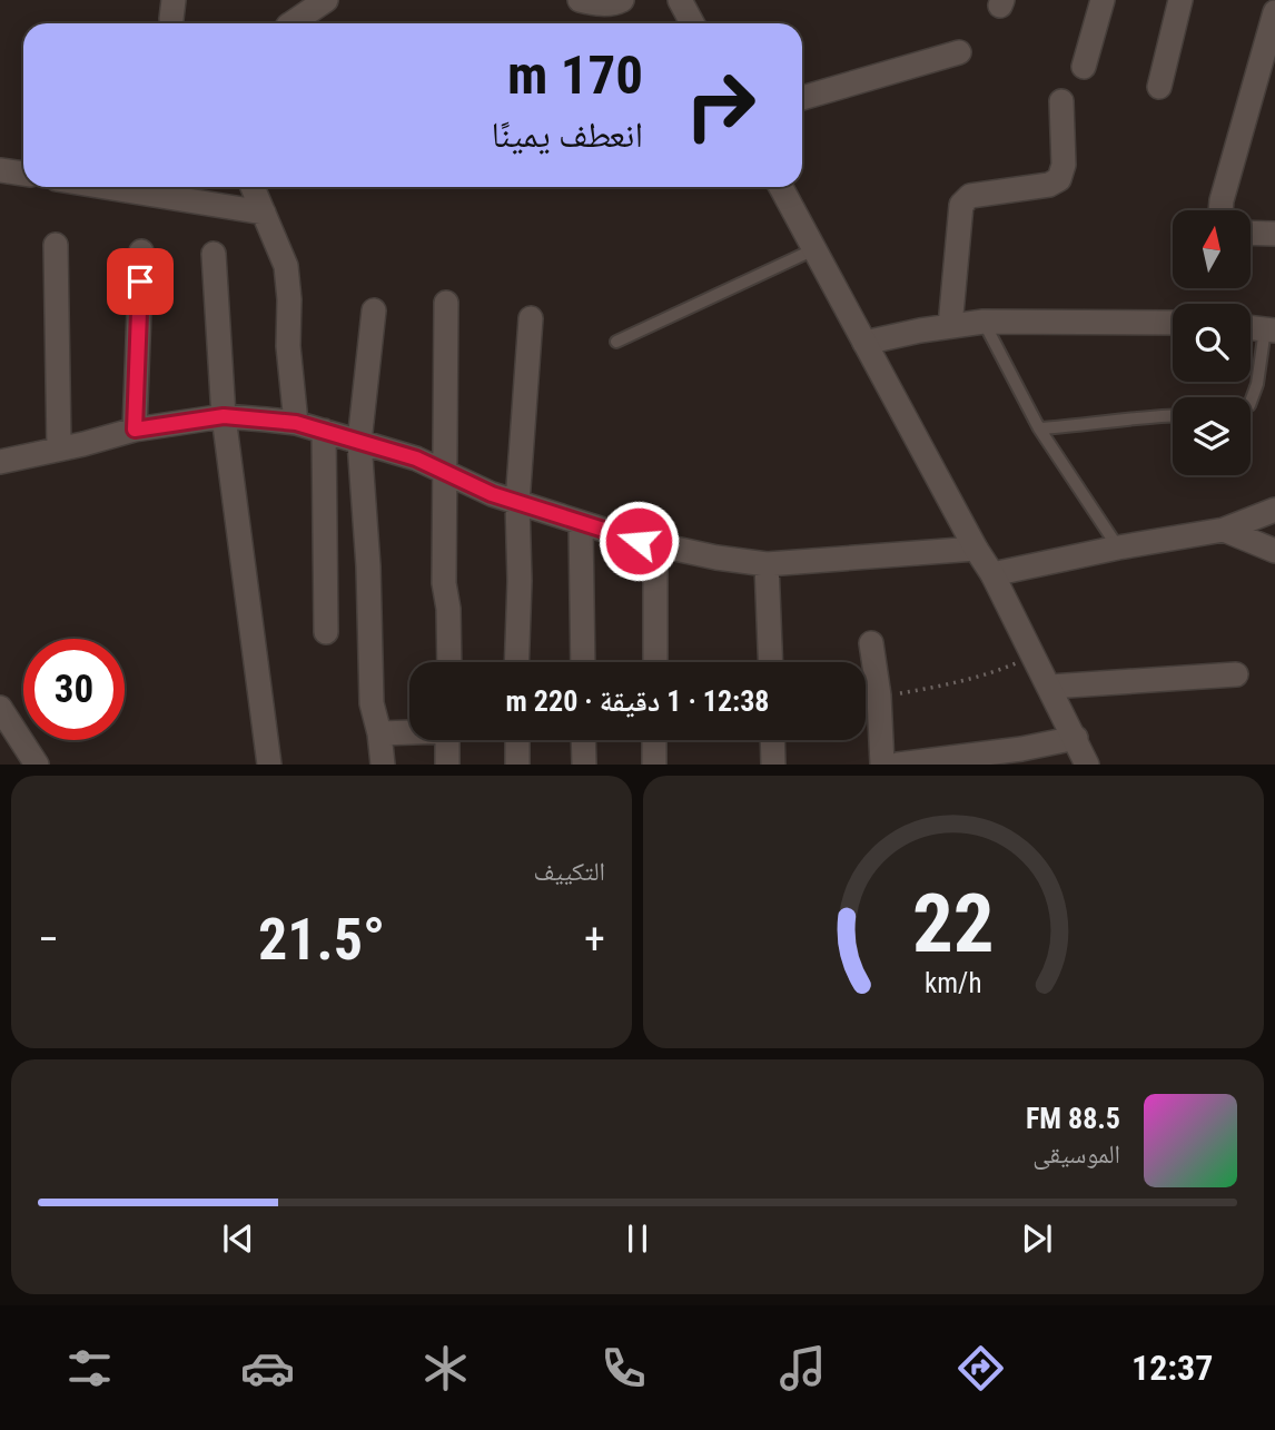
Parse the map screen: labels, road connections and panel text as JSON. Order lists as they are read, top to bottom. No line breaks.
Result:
{"north":"top","page":{"turn":["170 m","انعطف يمينًا"],"limit":"30","trip":"12:38 · 1 دقيقة · 220 m","tile":"التكييف","heat":["−","21.5°","+"],"song":["88.5 FM","الموسيقى"],"tabs":"12:37","gauge":["22","km/h"]}}
